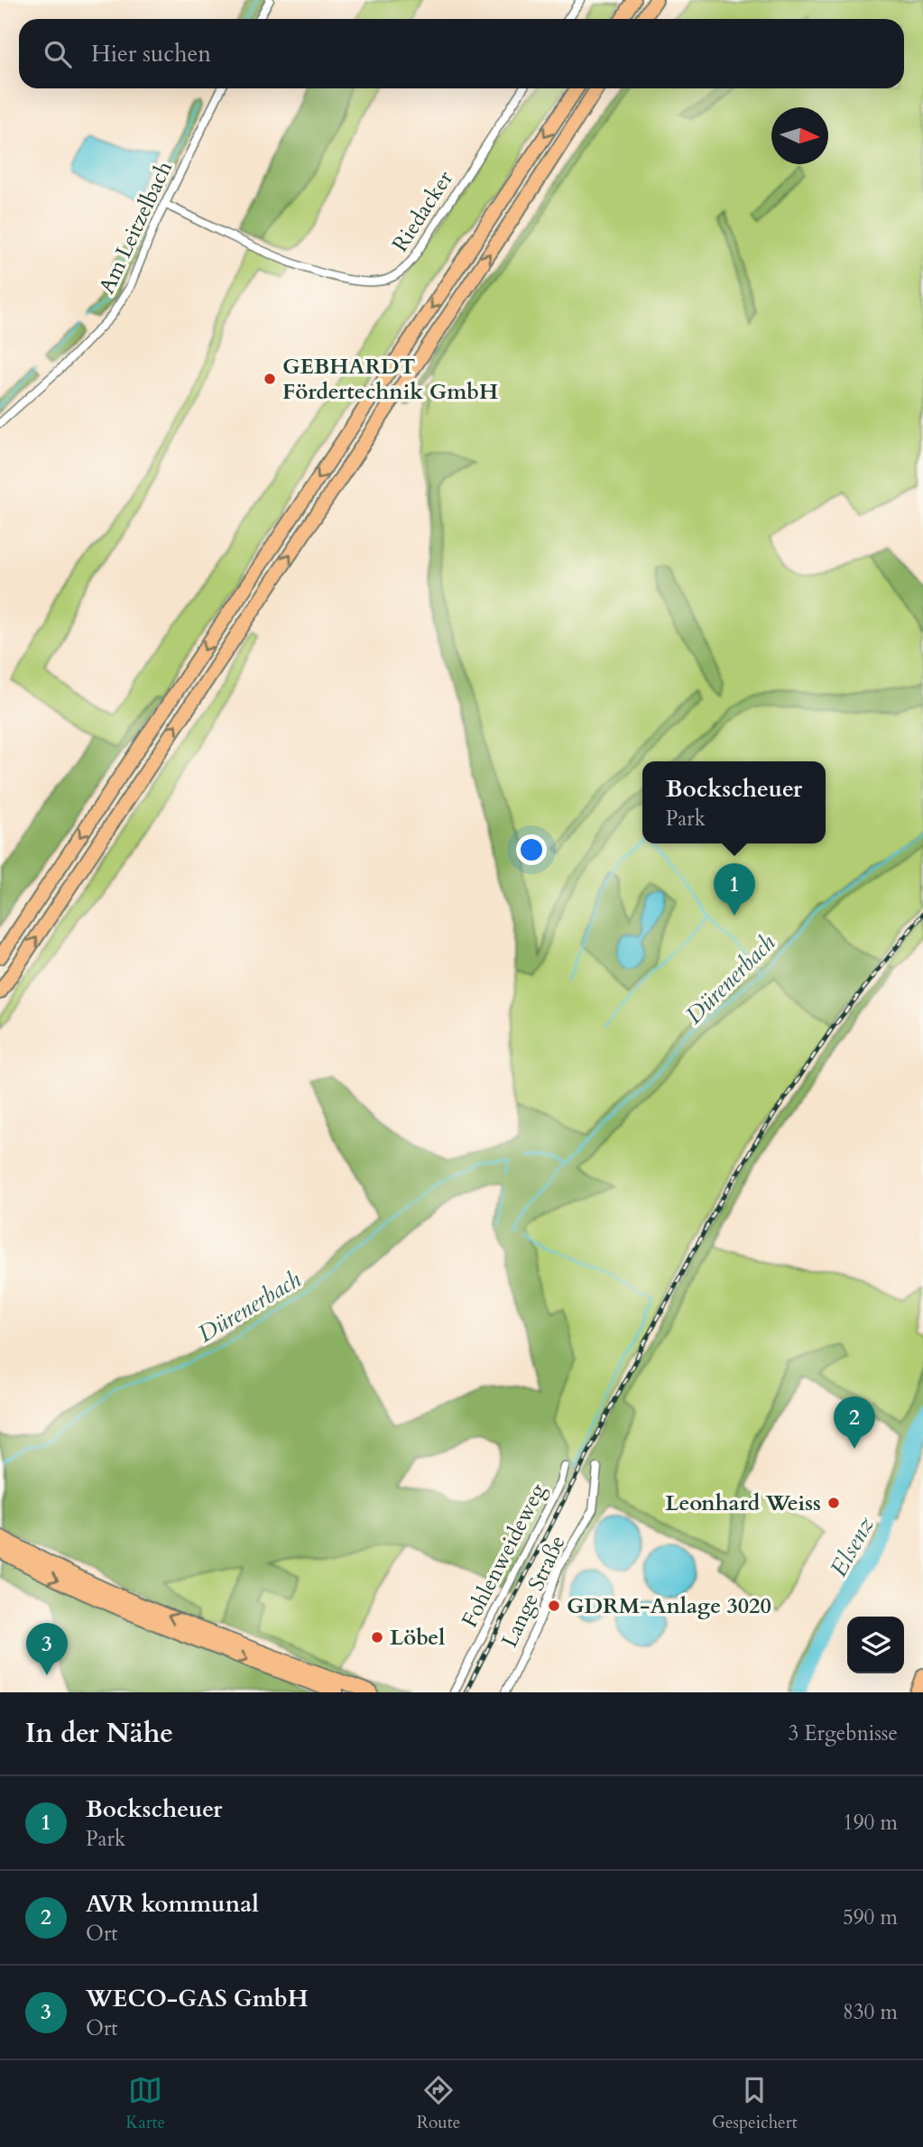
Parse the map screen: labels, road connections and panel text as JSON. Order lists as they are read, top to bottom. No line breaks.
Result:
{"streets":{"street":["Riedacker","Am Leitzelbach","Fohlenweideweg","Lange Straße"]},"crossings":[["Riedacker","Am Leitzelbach"]],"water":["Dürenerbach","Elsenz"],"places":["GEBHARDT Fördertechnik GmbH","Leonhard Weiss","GDRM-Anlage 3020","Löbel"],"north":"right","page":{"search":"Hier suchen","popup":["Bockscheuer","Park"],"pins":["1","2","3"],"heading":["In der Nähe","3 Ergebnisse"],"list":[{"mark":"1","name":"Bockscheuer","note":"Park","value":"190 m"},{"mark":"2","name":"AVR kommunal","note":"Ort","value":"590 m"},{"mark":"3","name":"WECO-GAS GmbH","note":"Ort","value":"830 m"}],"nav":["Karte","Route","Gespeichert"]}}
